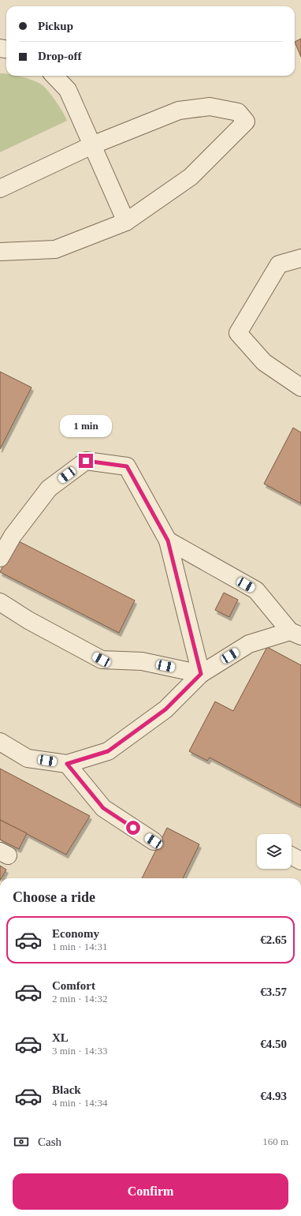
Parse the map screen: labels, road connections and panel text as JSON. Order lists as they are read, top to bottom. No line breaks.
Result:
{"page":{"banner":["Pickup","Drop-off"],"bubble":"1 min","heading":"Choose a ride","list":[{"name":"Economy","note":"1 min · 14:31","value":"€2.65"},{"name":"Comfort","note":"2 min · 14:32","value":"€3.57"},{"name":"XL","note":"3 min · 14:33","value":"€4.50"},{"name":"Black","note":"4 min · 14:34","value":"€4.93"}],"pay":["Cash","160 m"],"buttons":"Confirm"}}
